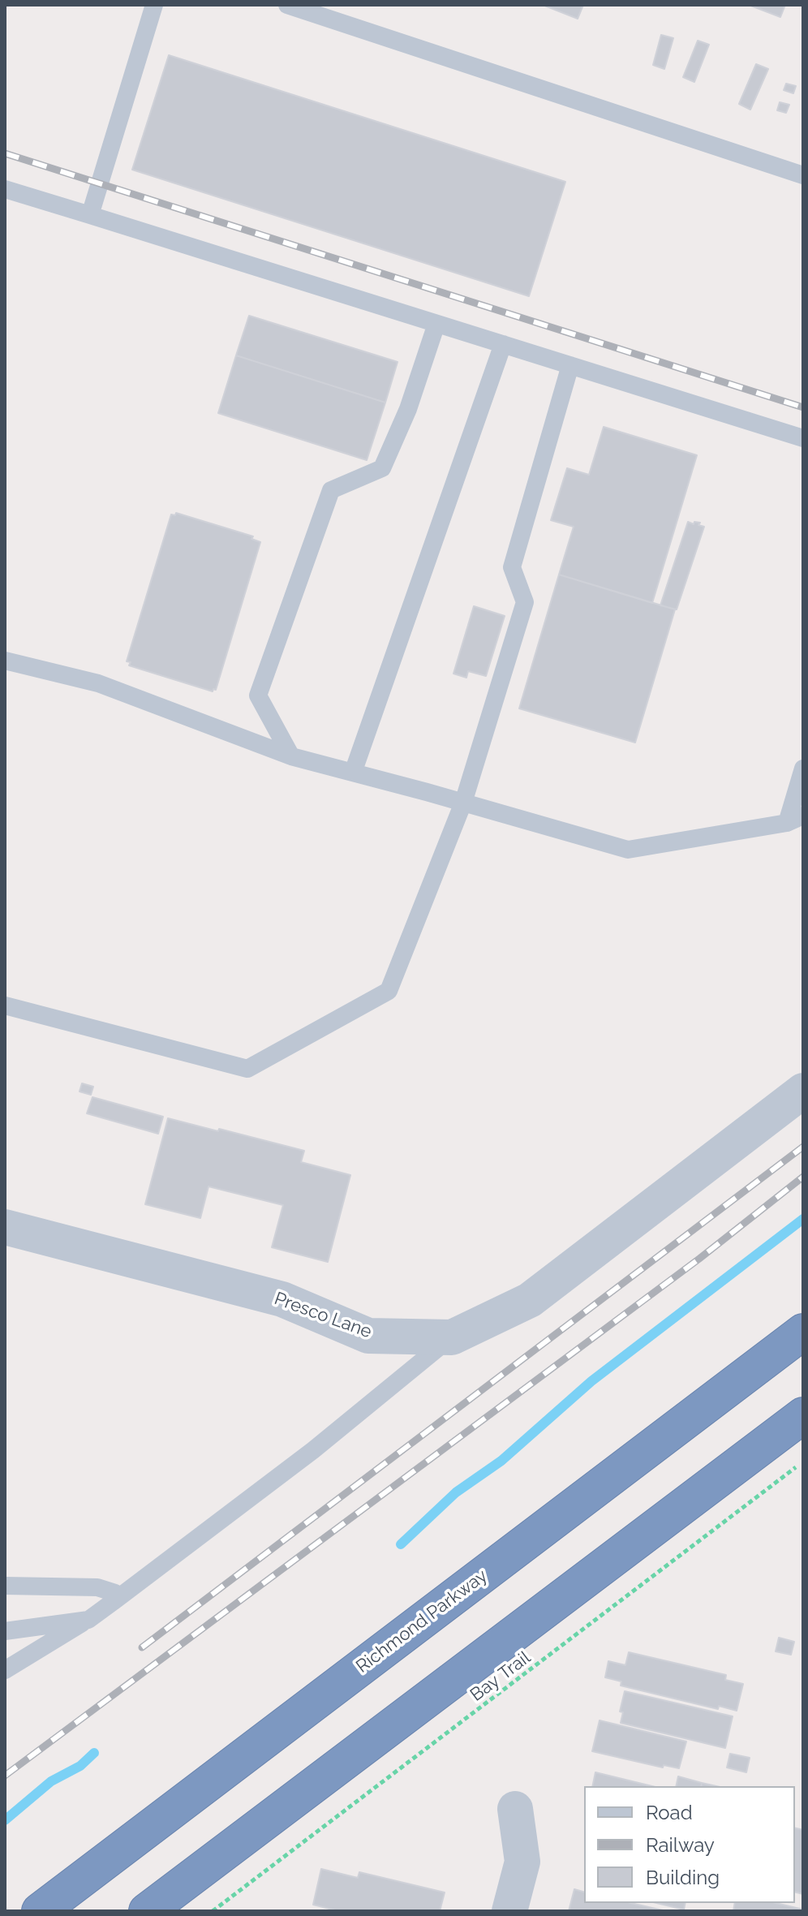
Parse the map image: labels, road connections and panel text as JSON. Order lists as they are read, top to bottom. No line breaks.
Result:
{"streets":{"highway":["Richmond Parkway"],"street":["Presco Lane"],"path":["Bay Trail"]},"legend":["Road","Railway","Building"]}
